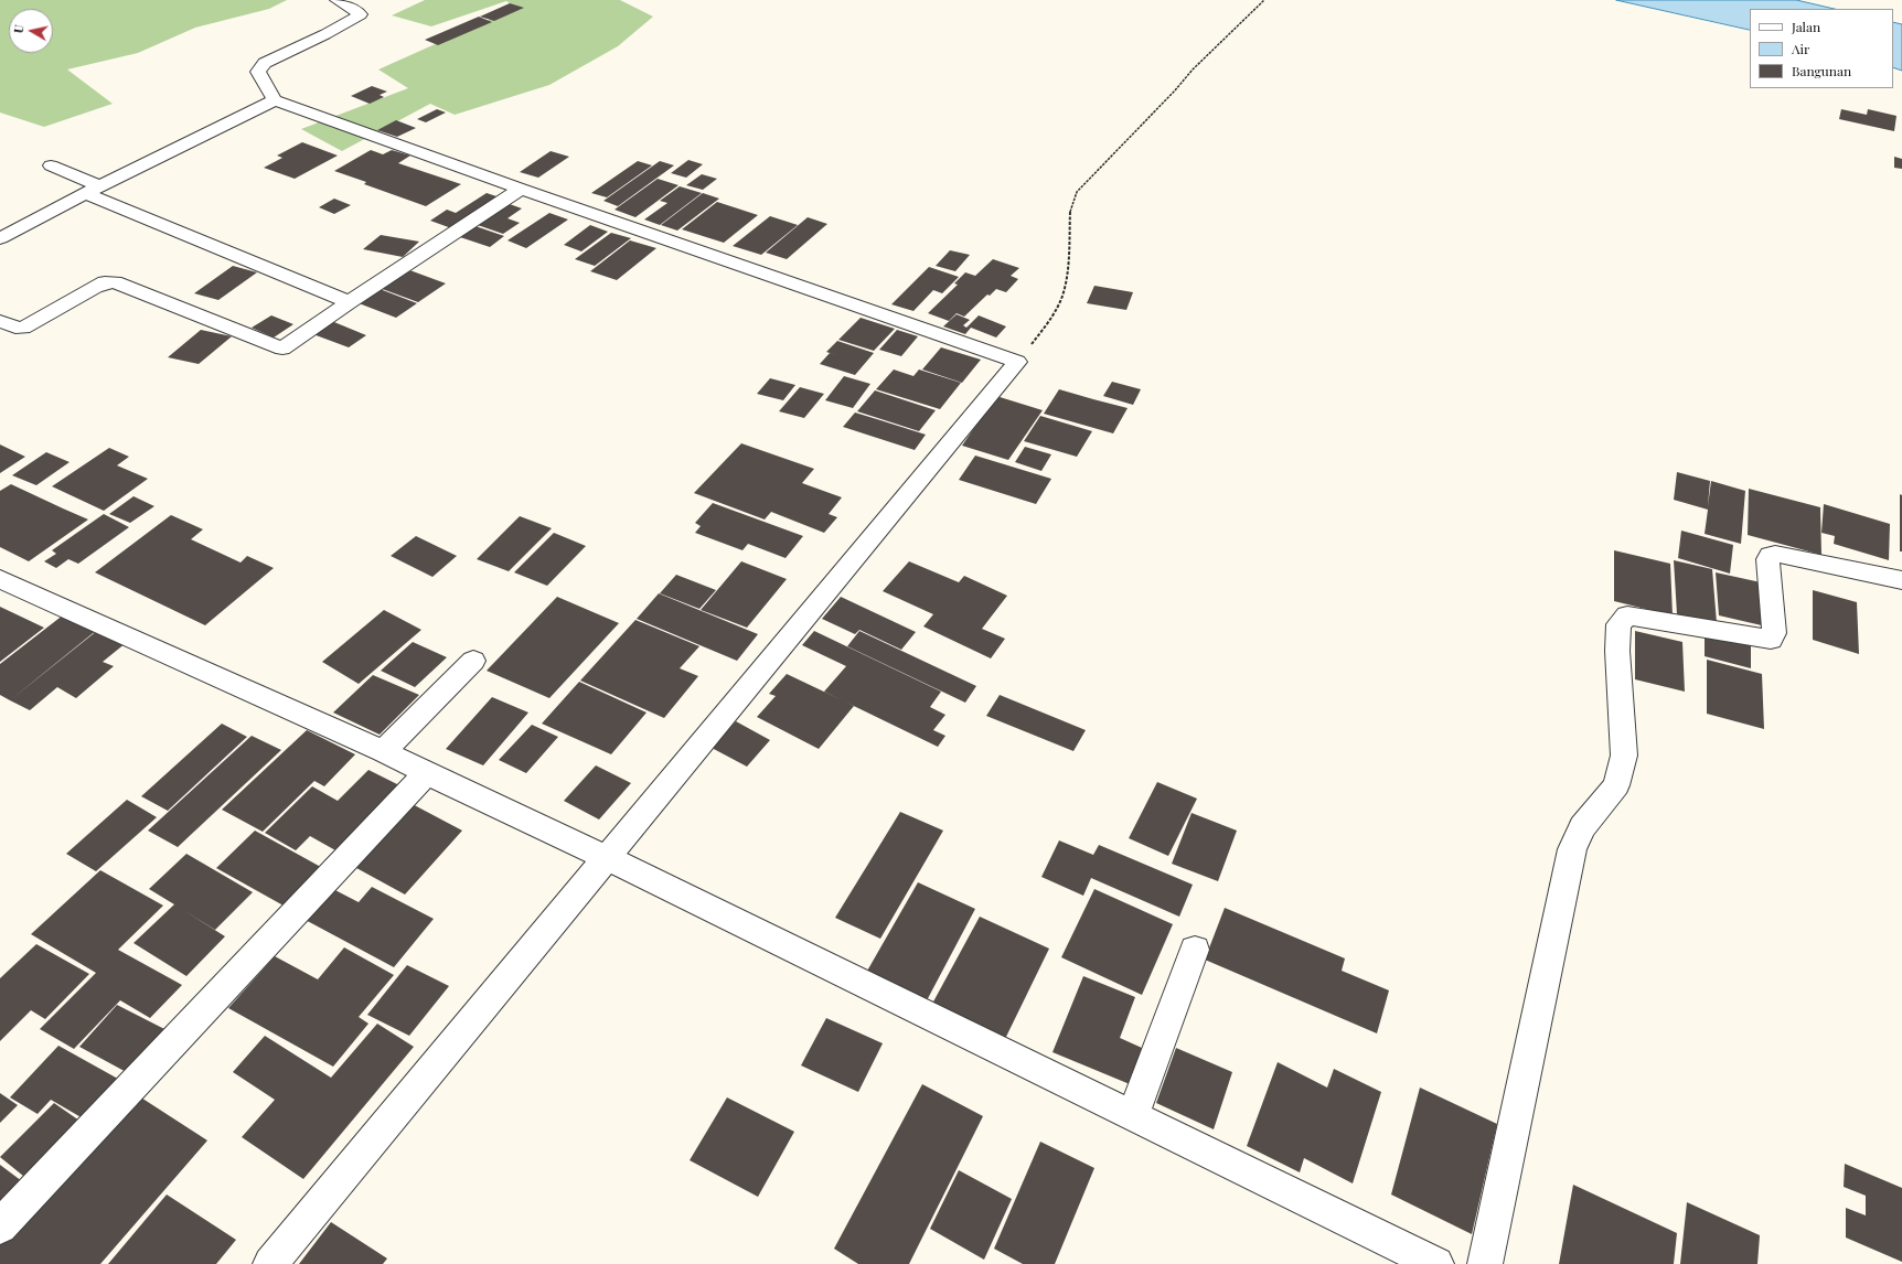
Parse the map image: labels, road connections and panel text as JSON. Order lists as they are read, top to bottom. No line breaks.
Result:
{"legend":["Jalan","Air","Bangunan"],"north":"left"}
